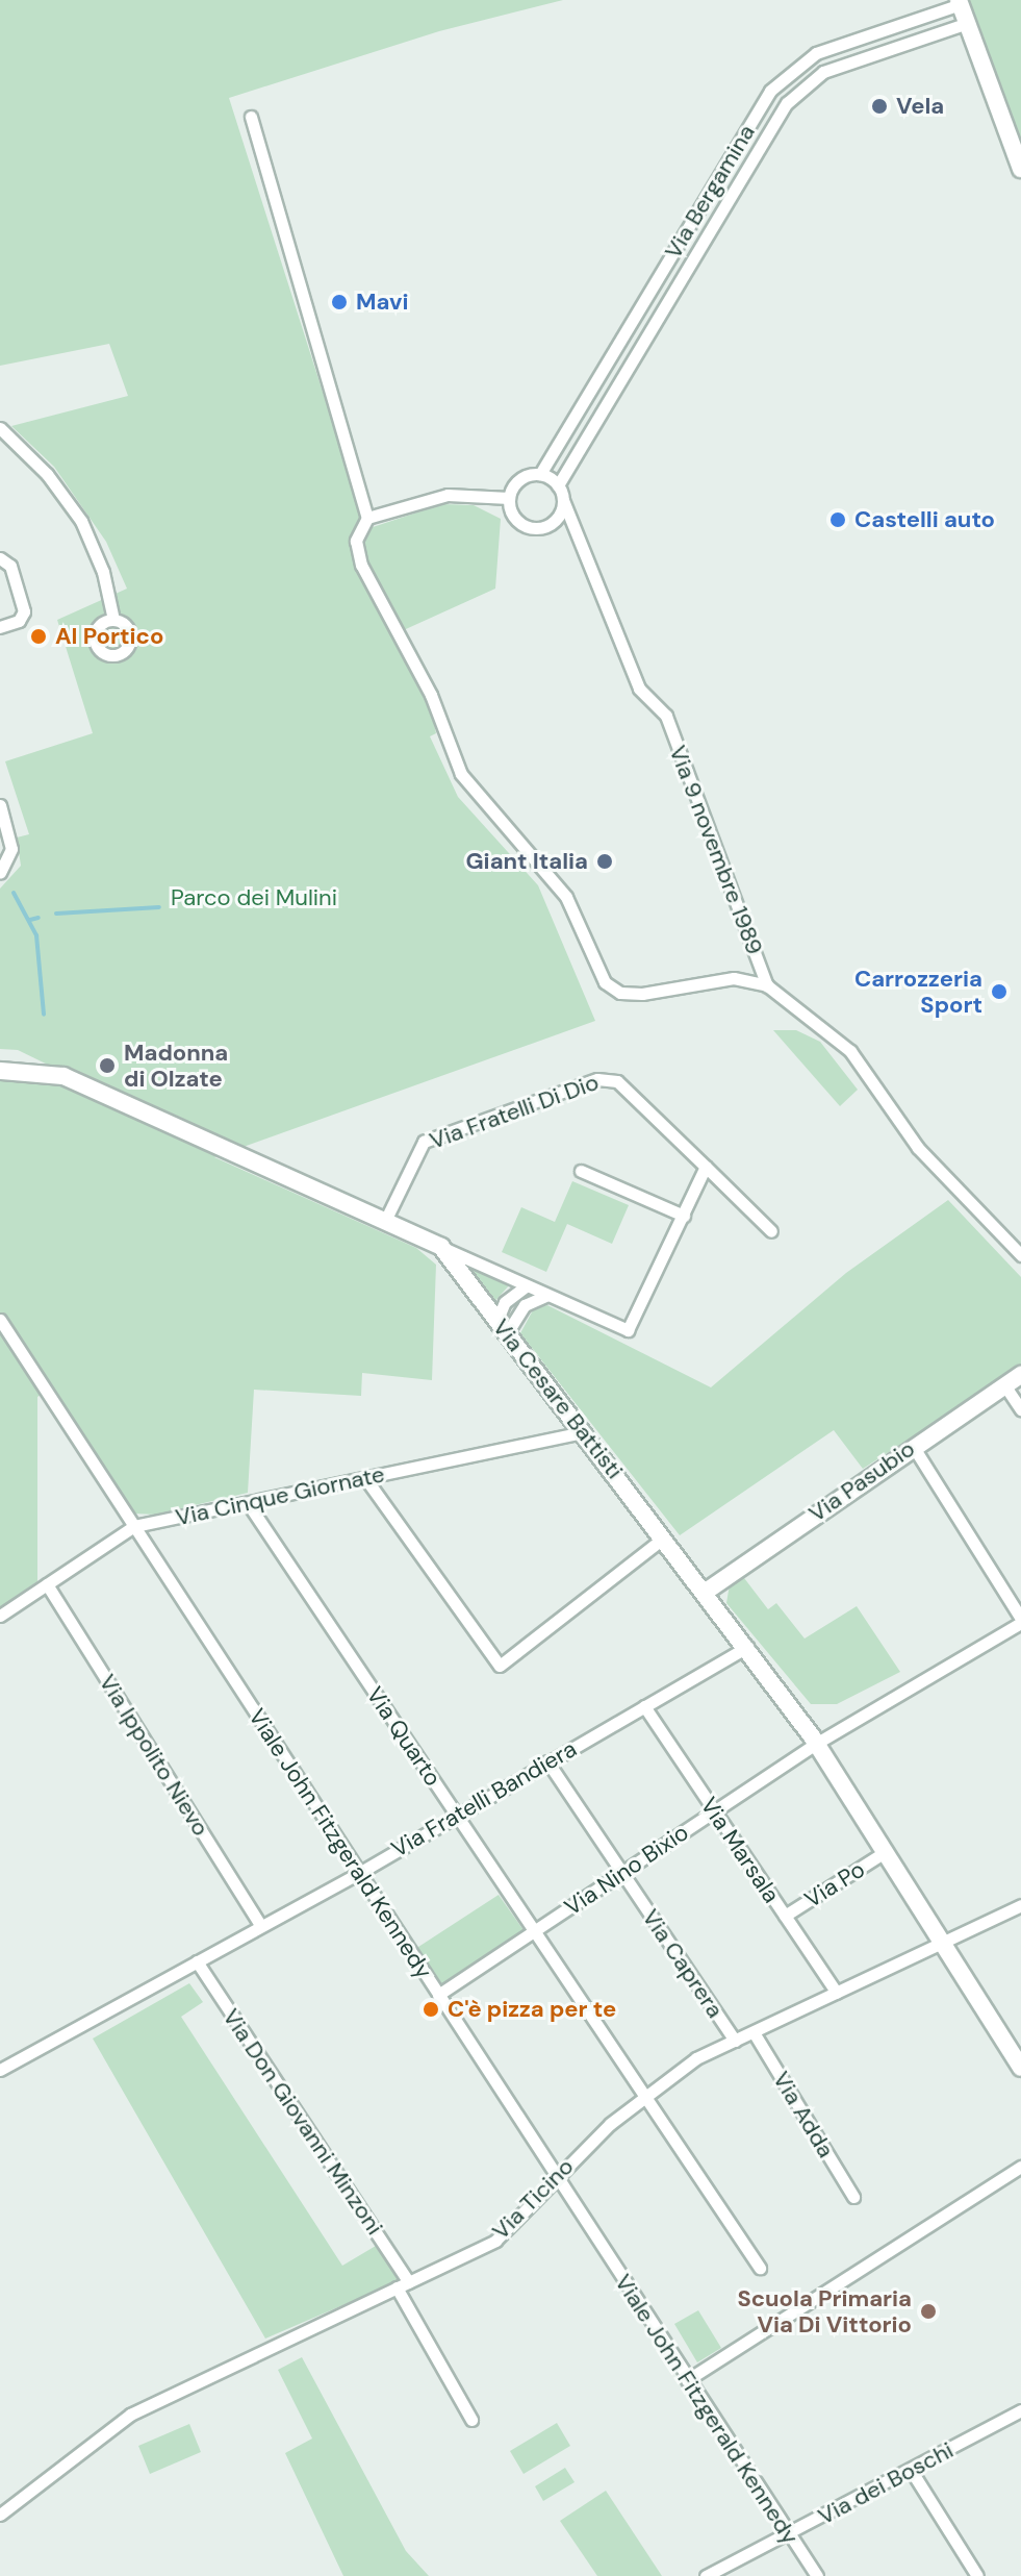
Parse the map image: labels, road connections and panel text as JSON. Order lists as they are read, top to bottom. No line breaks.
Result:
{"streets":{"street":["Via Bergamina","Via 9 novembre 1989","Via Fratelli Di Dio","Via Cesare Battisti","Via Pasubio","Via Cinque Giornate","Via Quarto","Via Ippolito Nievo","Via Fratelli Bandiera","Viale John Fitzgerald Kennedy","Via Marsala","Via Nino Bixio","Via Po","Via Caprera","Via Adda","Via Don Giovanni Minzoni","Via Ticino","Via dei Boschi"]},"crossings":[["Via Bergamina","Via 9 novembre 1989"],["Via Fratelli Di Dio","Via Cesare Battisti"],["Via Cesare Battisti","Via Pasubio"],["Via Cesare Battisti","Via Cinque Giornate"],["Via Cesare Battisti","Via Fratelli Bandiera"],["Via Cesare Battisti","Via Nino Bixio"],["Via Cesare Battisti","Via Po"],["Via Cesare Battisti","Via Ticino"],["Via Cinque Giornate","Via Quarto"],["Via Cinque Giornate","Via Ippolito Nievo"],["Via Cinque Giornate","Viale John Fitzgerald Kennedy"],["Via Quarto","Via Fratelli Bandiera"],["Via Quarto","Via Nino Bixio"],["Via Quarto","Via Ticino"],["Via Ippolito Nievo","Via Fratelli Bandiera"],["Via Fratelli Bandiera","Viale John Fitzgerald Kennedy"],["Via Fratelli Bandiera","Via Marsala"],["Via Fratelli Bandiera","Via Caprera"],["Via Fratelli Bandiera","Via Don Giovanni Minzoni"],["Viale John Fitzgerald Kennedy","Via Nino Bixio"],["Viale John Fitzgerald Kennedy","Via Ticino"],["Viale John Fitzgerald Kennedy","Via dei Boschi"],["Via Marsala","Via Nino Bixio"],["Via Marsala","Via Po"],["Via Marsala","Via Ticino"],["Via Nino Bixio","Via Caprera"],["Via Caprera","Via Ticino"],["Via Adda","Via Ticino"],["Via Don Giovanni Minzoni","Via Ticino"]],"parks":["Parco dei Mulini"],"places":["Vela","Mavi","Castelli auto","Al Portico","Giant Italia","Carrozzeria Sport","Madonna di Olzate","C'è pizza per te","Scuola Primaria Via Di Vittorio"]}
